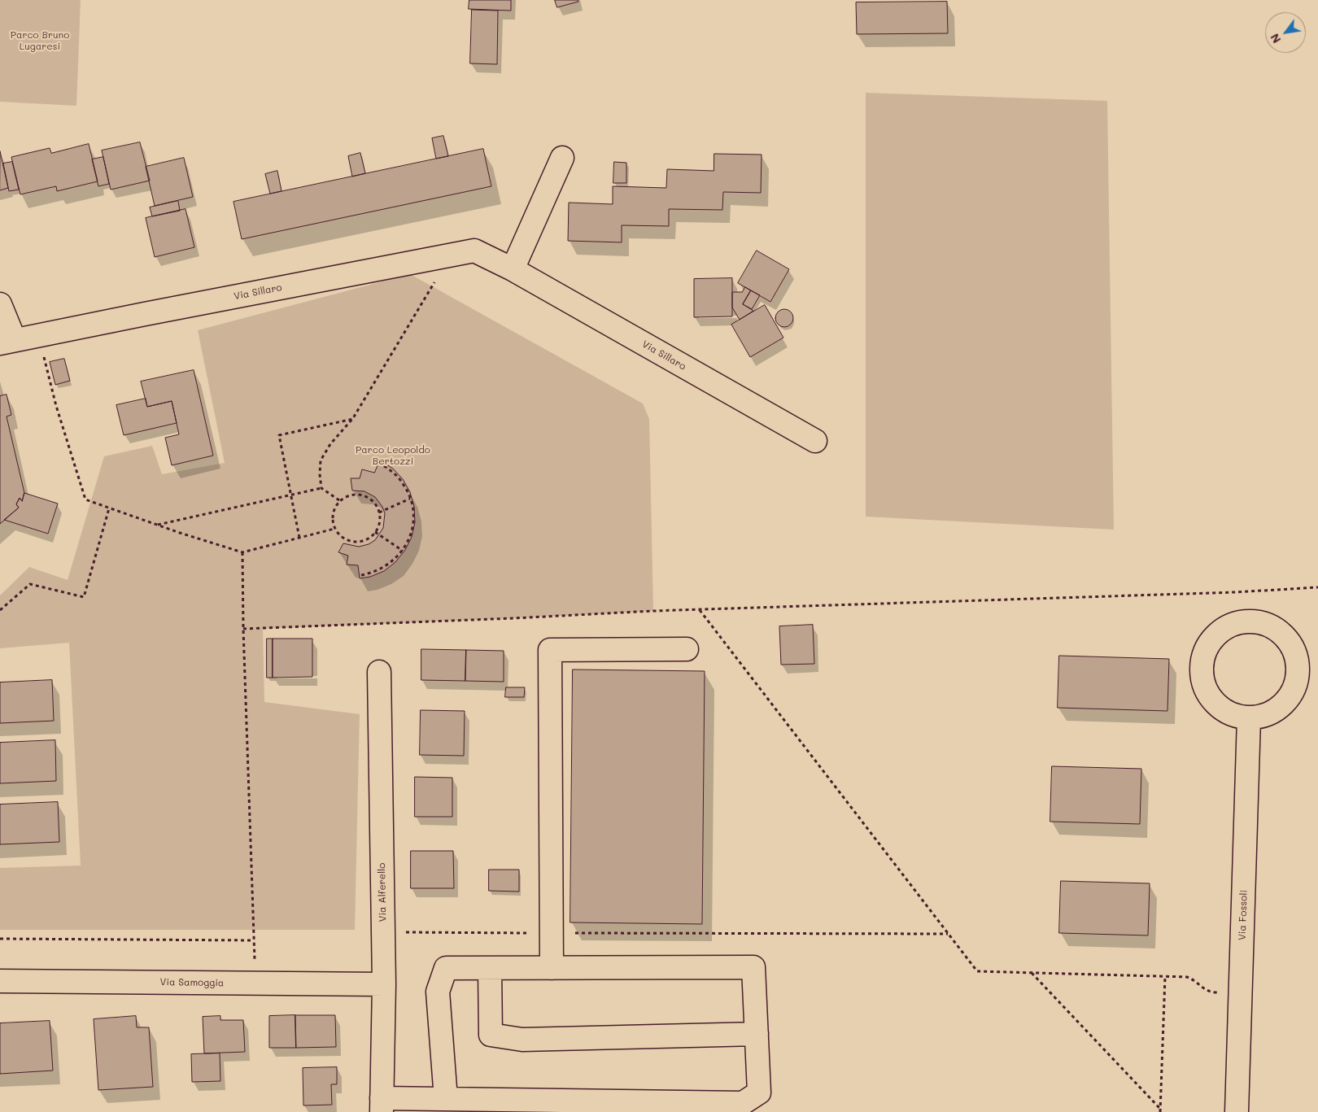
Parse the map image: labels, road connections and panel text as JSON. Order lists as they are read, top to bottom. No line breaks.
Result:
{"streets":{"street":["Via Sillaro","Via Alferello","Via Fossoli","Via Samoggia"]},"crossings":[["Via Alferello","Via Samoggia"]],"parks":["Parco Bruno Lugaresi","Parco Leopoldo Bertozzi"],"north":"bottom left"}
